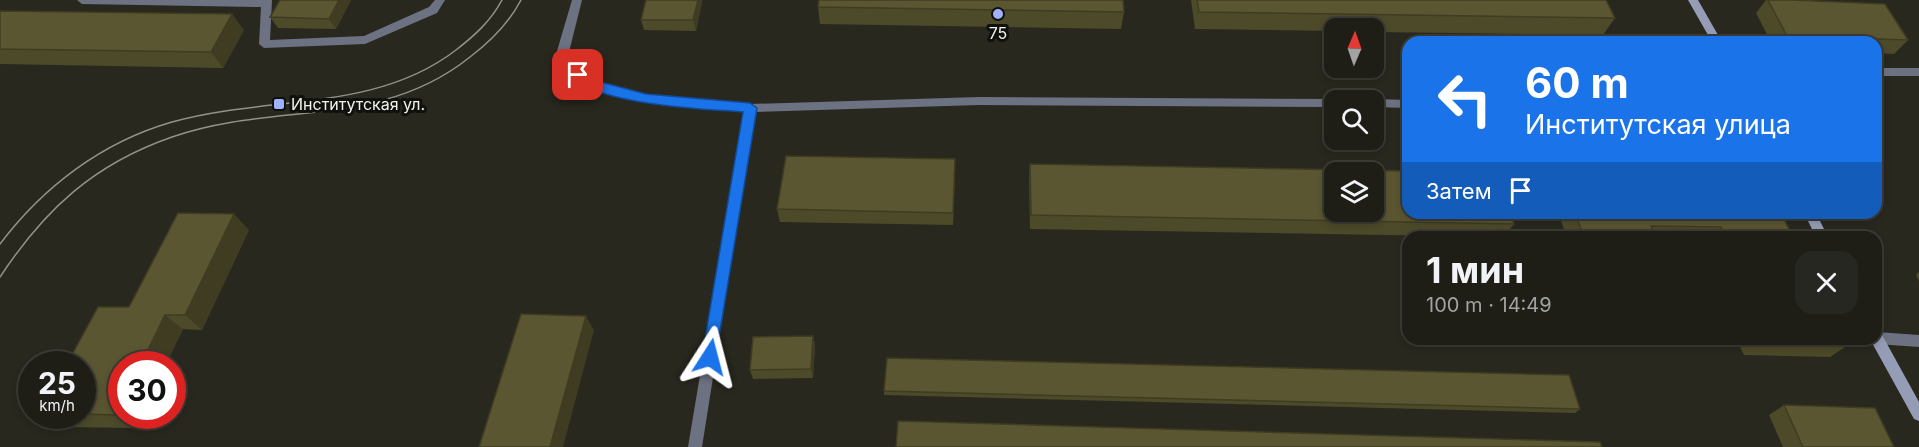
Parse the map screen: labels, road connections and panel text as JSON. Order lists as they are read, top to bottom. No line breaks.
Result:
{"places":{"other":["75"],"transit":["Институтская ул."]},"north":"top","page":{"turn":["60 m","Институтская улица"],"then":"Затем","heading":["1 мин","100 m · 14:49"],"speed":"25 km/h","limit":"30"}}
